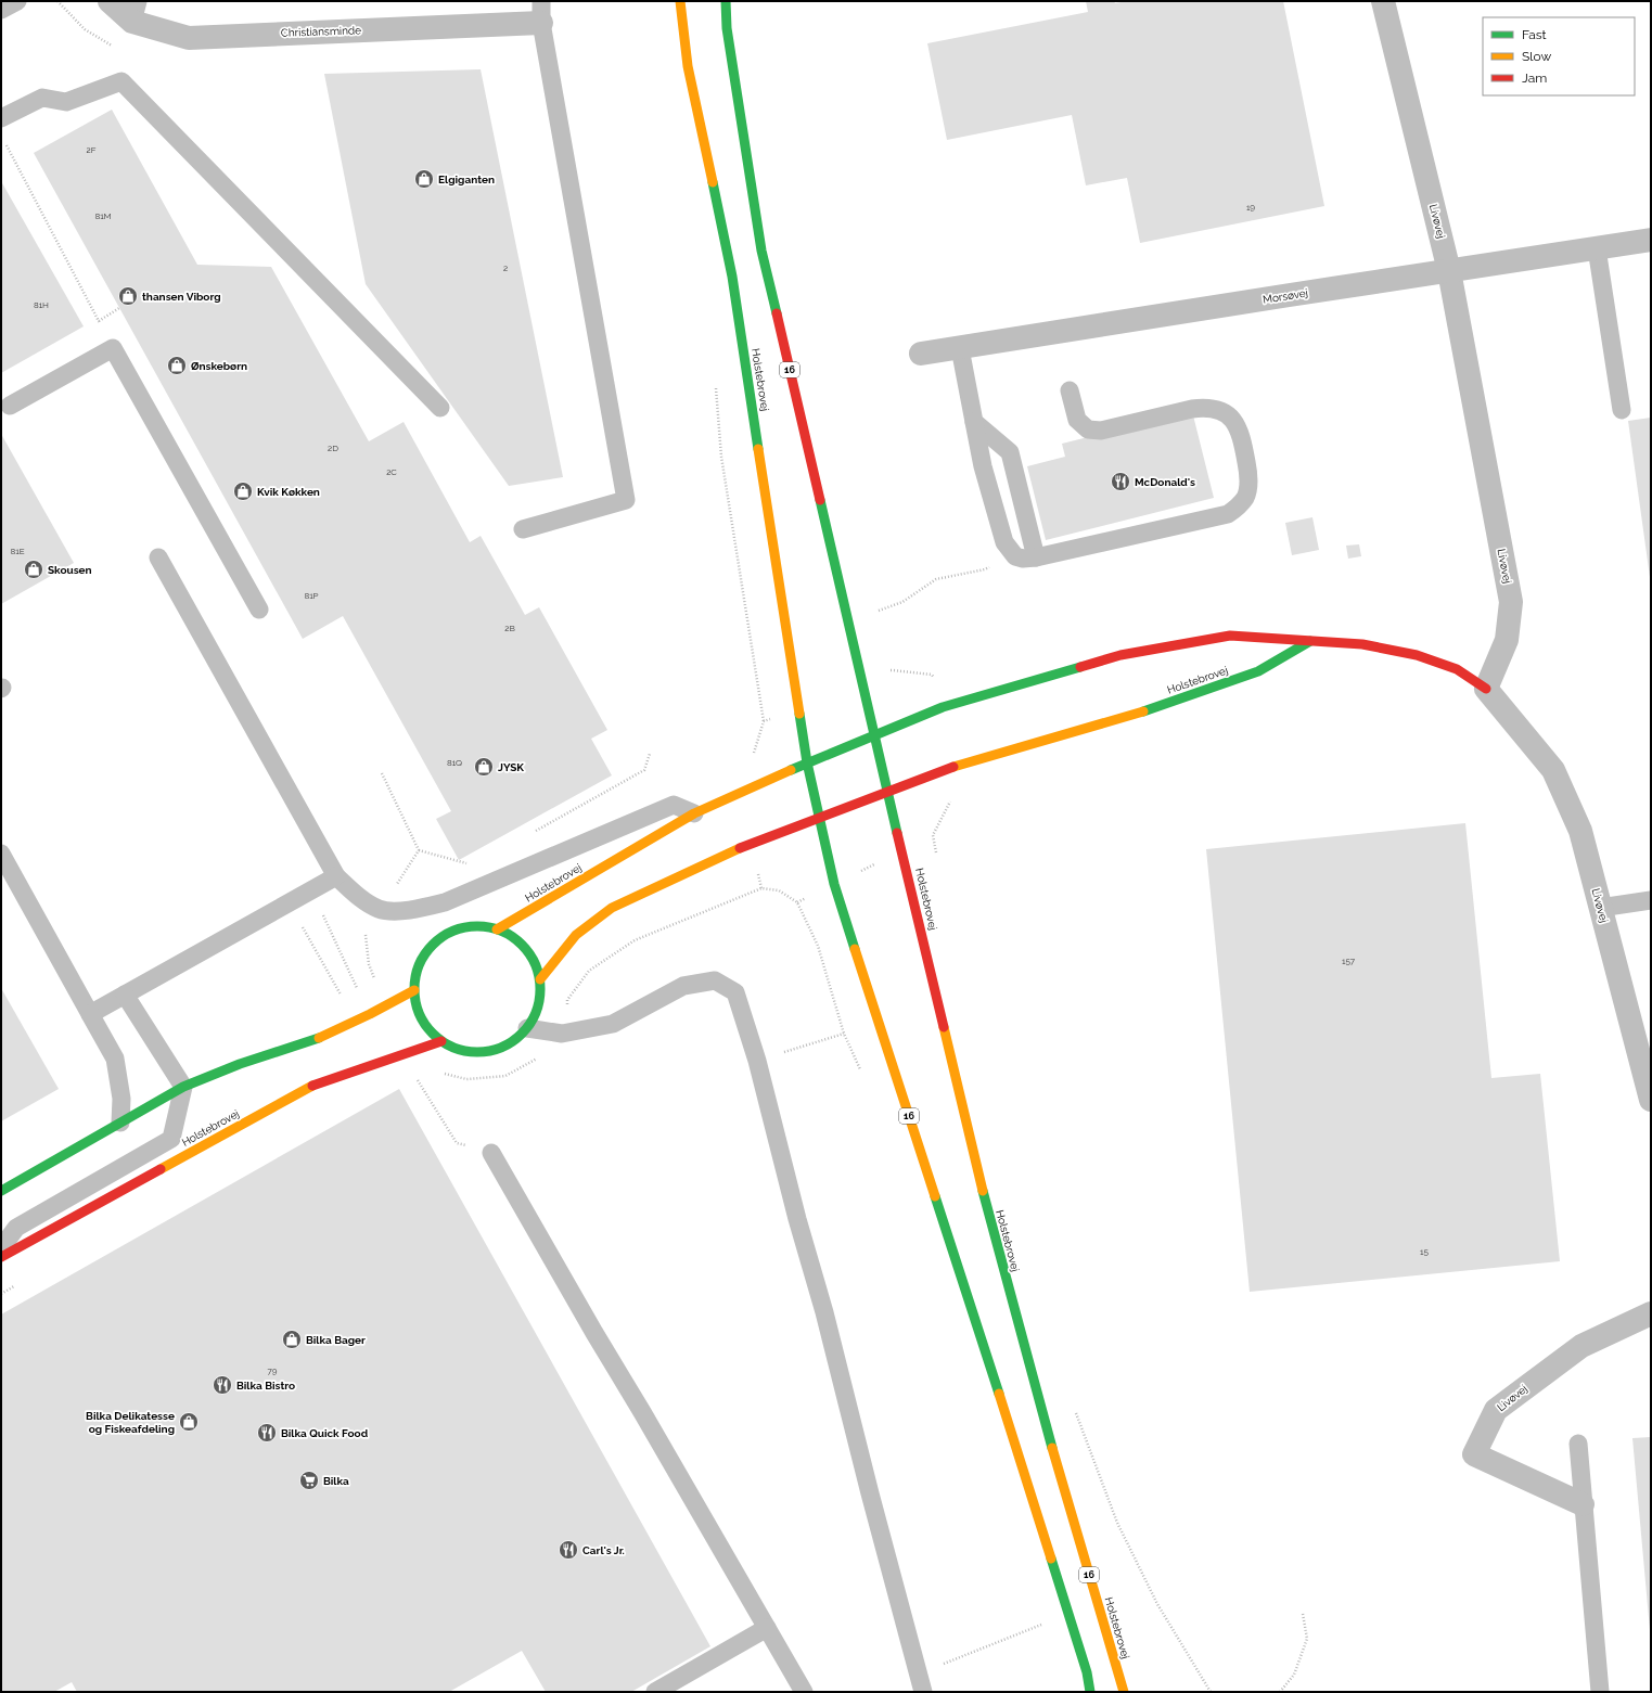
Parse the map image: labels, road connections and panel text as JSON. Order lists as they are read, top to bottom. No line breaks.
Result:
{"streets":{"main road":["16","Holstebrovej"],"street":["Christiansminde","Livøvej","Morsøvej"]},"crossings":[["Livøvej","Morsøvej"],["Livøvej","Holstebrovej"]],"places":{"shop":["Elgiganten","thansen Viborg","Ønskebørn","Kvik Køkken","Skousen","JYSK","Bilka Bager","Bilka Delikatesse og Fiskeafdeling"],"restaurant":["McDonald's","Bilka Bistro","Bilka Quick Food","Carl's Jr."],"supermarket":["Bilka"]},"house_numbers":["2F","19","81M","2","81H","2D","2C","81E","81P","2B","81Q","157","15","79"],"legend":["Fast","Slow","Jam"]}
